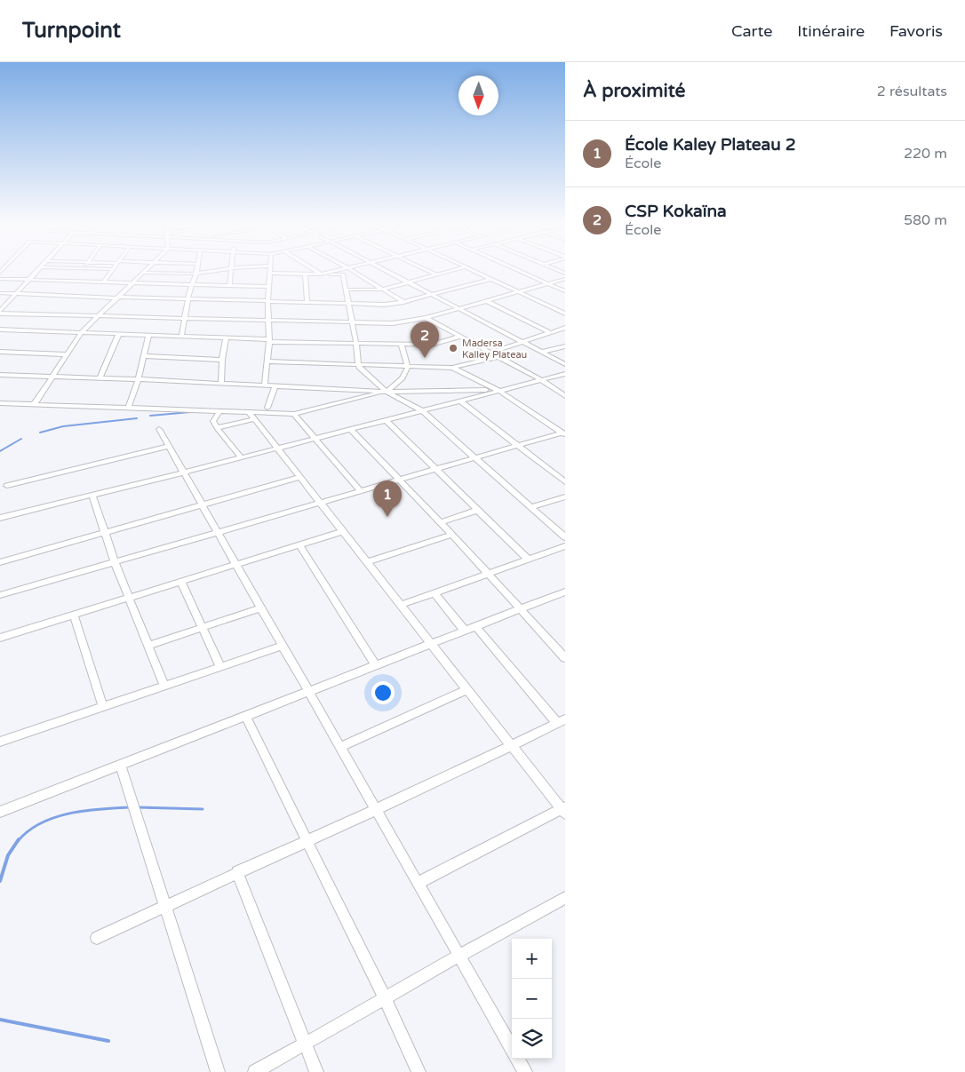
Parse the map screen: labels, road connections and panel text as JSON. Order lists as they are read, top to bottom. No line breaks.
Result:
{"places":["Madersa Kalley Plateau"],"north":"bottom","page":{"header":"Turnpoint","nav":["Carte","Itinéraire","Favoris"],"heading":["À proximité","2 résultats"],"list":[{"mark":"1","name":"École Kaley Plateau 2","note":"École","value":"220 m"},{"mark":"2","name":"CSP Kokaïna","note":"École","value":"580 m"}],"pins":["2","1"],"map_buttons":["+","−"]}}
